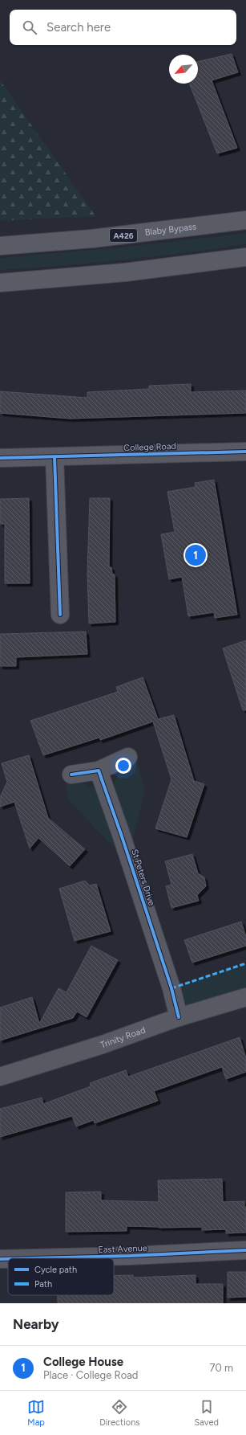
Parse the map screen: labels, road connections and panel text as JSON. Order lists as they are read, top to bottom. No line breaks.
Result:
{"streets":{"main road":["Blaby Bypass","A426"],"street":["College Road","St Peters Drive","Trinity Road","East Avenue"]},"crossings":[["St Peters Drive","Trinity Road"]],"legend":["Cycle path","Path"],"north":"bottom left","page":{"search":"Search here","pins":"1","heading":"Nearby","list":[{"mark":"1","name":"College House","note":"Place · College Road","value":"70 m"}],"nav":["Map","Directions","Saved"]}}
